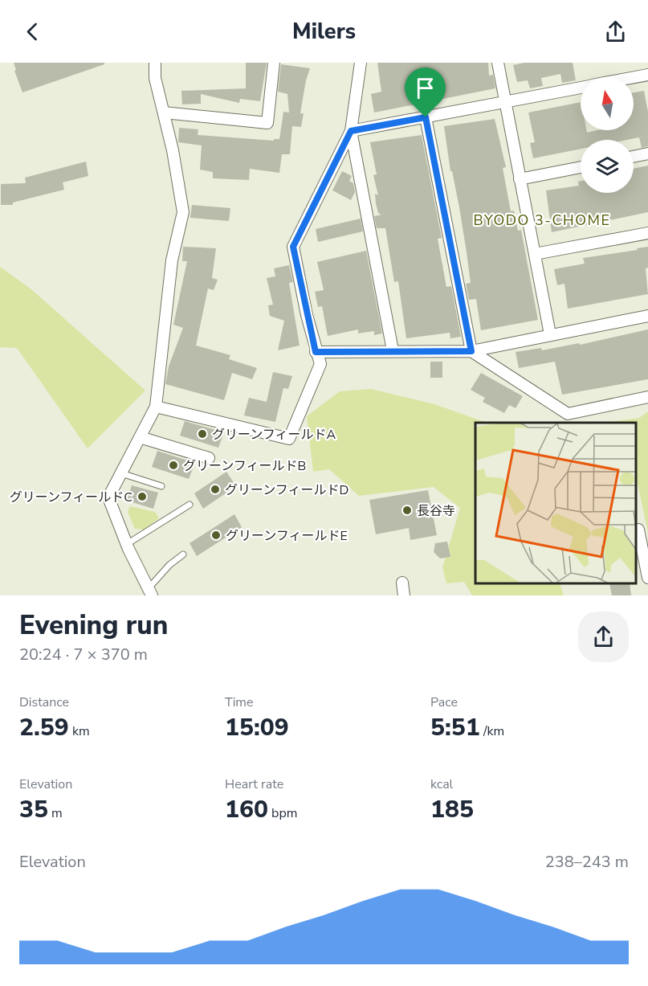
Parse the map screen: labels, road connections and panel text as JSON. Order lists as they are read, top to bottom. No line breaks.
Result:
{"districts":["BYODO 3-CHOME"],"places":["グリーンフィールドA","グリーンフィールドB","グリーンフィールドD","グリーンフィールドC","長谷寺","グリーンフィールドE"],"north":"top","page":{"header":"Milers","heading":["Evening run","20:24 · 7 × 370 m"],"stats":[["Distance","2.59 km"],["Time","15:09"],["Pace","5:51 /km"],["Elevation","35 m"],["Heart rate","160 bpm"],["kcal","185"]],"chart":["Elevation","238–243 m"]}}
